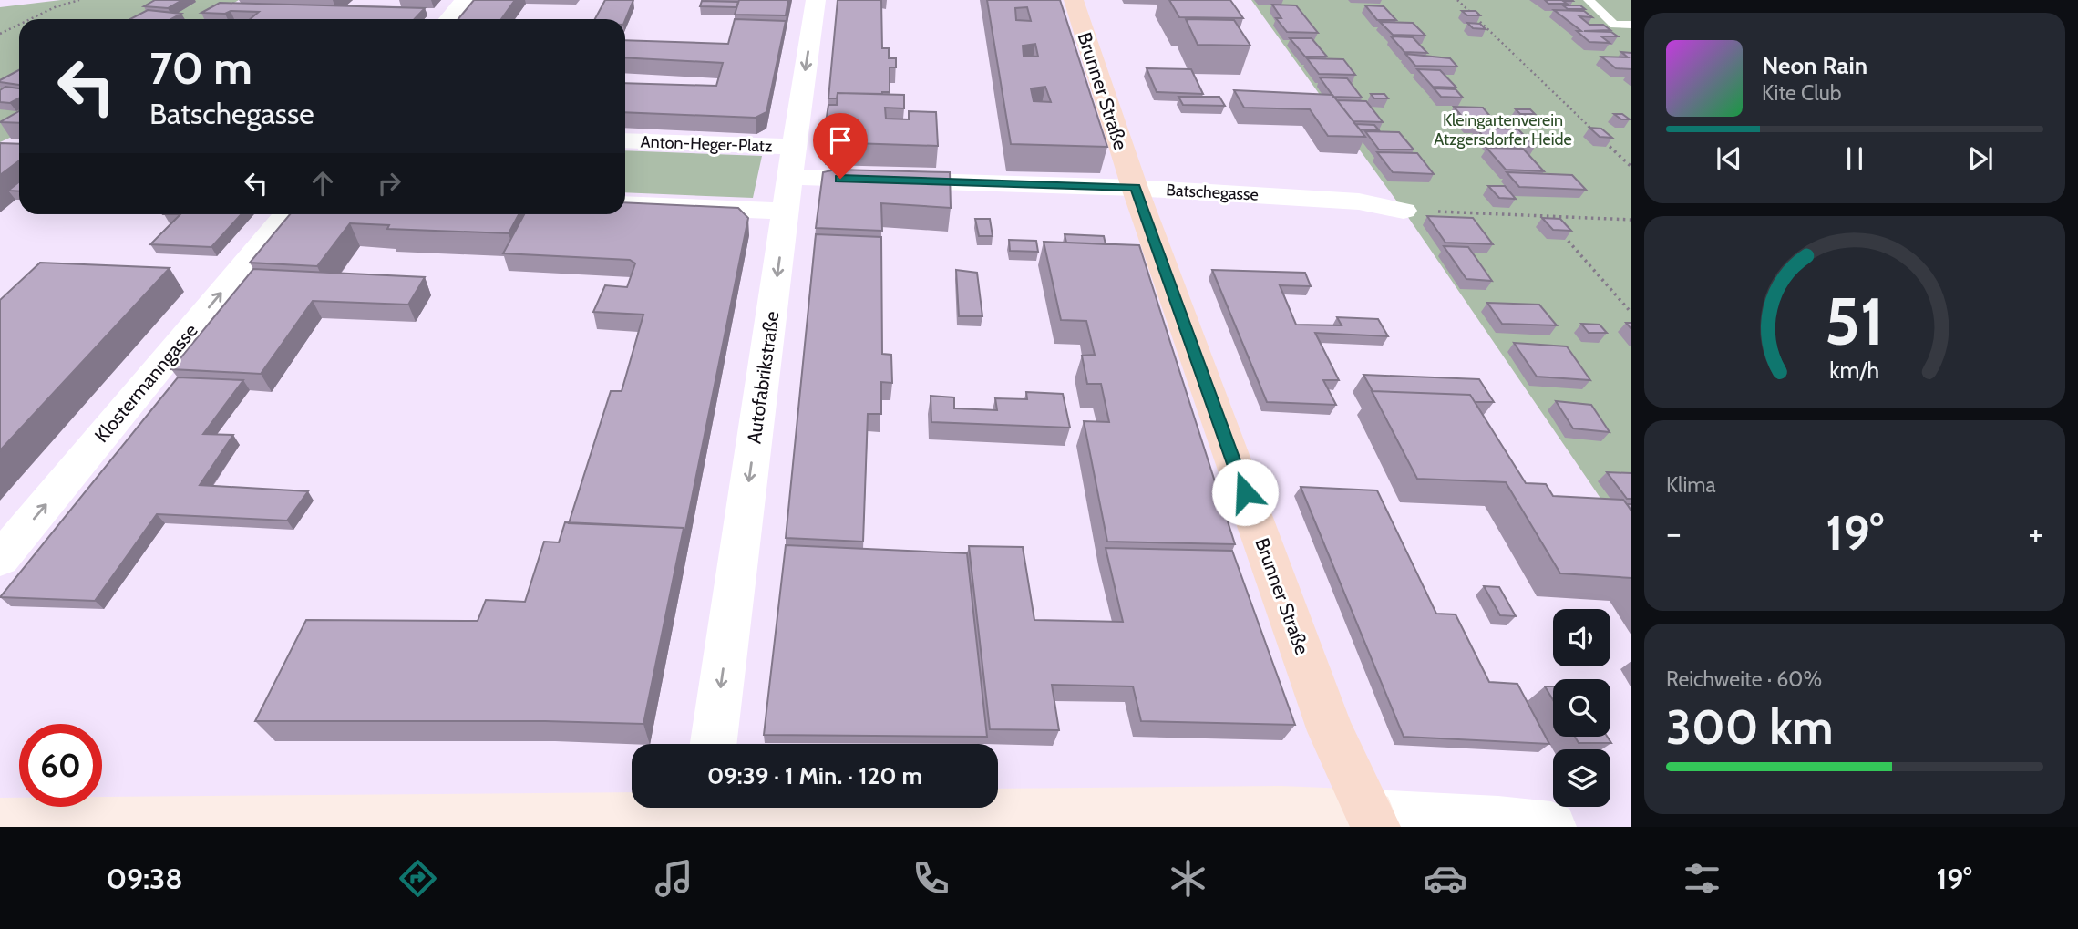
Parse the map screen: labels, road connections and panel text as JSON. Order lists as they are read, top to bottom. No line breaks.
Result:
{"streets":{"main road":["Brunner Straße"],"street":["Anton-Heger-Platz","Batschegasse","Autofabrikstraße","Klostermanngasse"]},"crossings":[["Brunner Straße","Batschegasse"],["Anton-Heger-Platz","Batschegasse"],["Anton-Heger-Platz","Autofabrikstraße"],["Batschegasse","Autofabrikstraße"]],"one_way":["Autofabrikstraße","Klostermanngasse"],"parks":["Kleingartenverein Atzgersdorfer Heide"],"page":{"turn":["70 m","Batschegasse"],"song":["Neon Rain","Kite Club"],"tile":["Klima",["Reichweite · 60%","300 km"]],"heat":["−","19°","+"],"limit":"60","trip":"09:39 · 1 Min. · 120 m","tabs":["09:38","19°"],"gauge":["51","km/h"]}}
